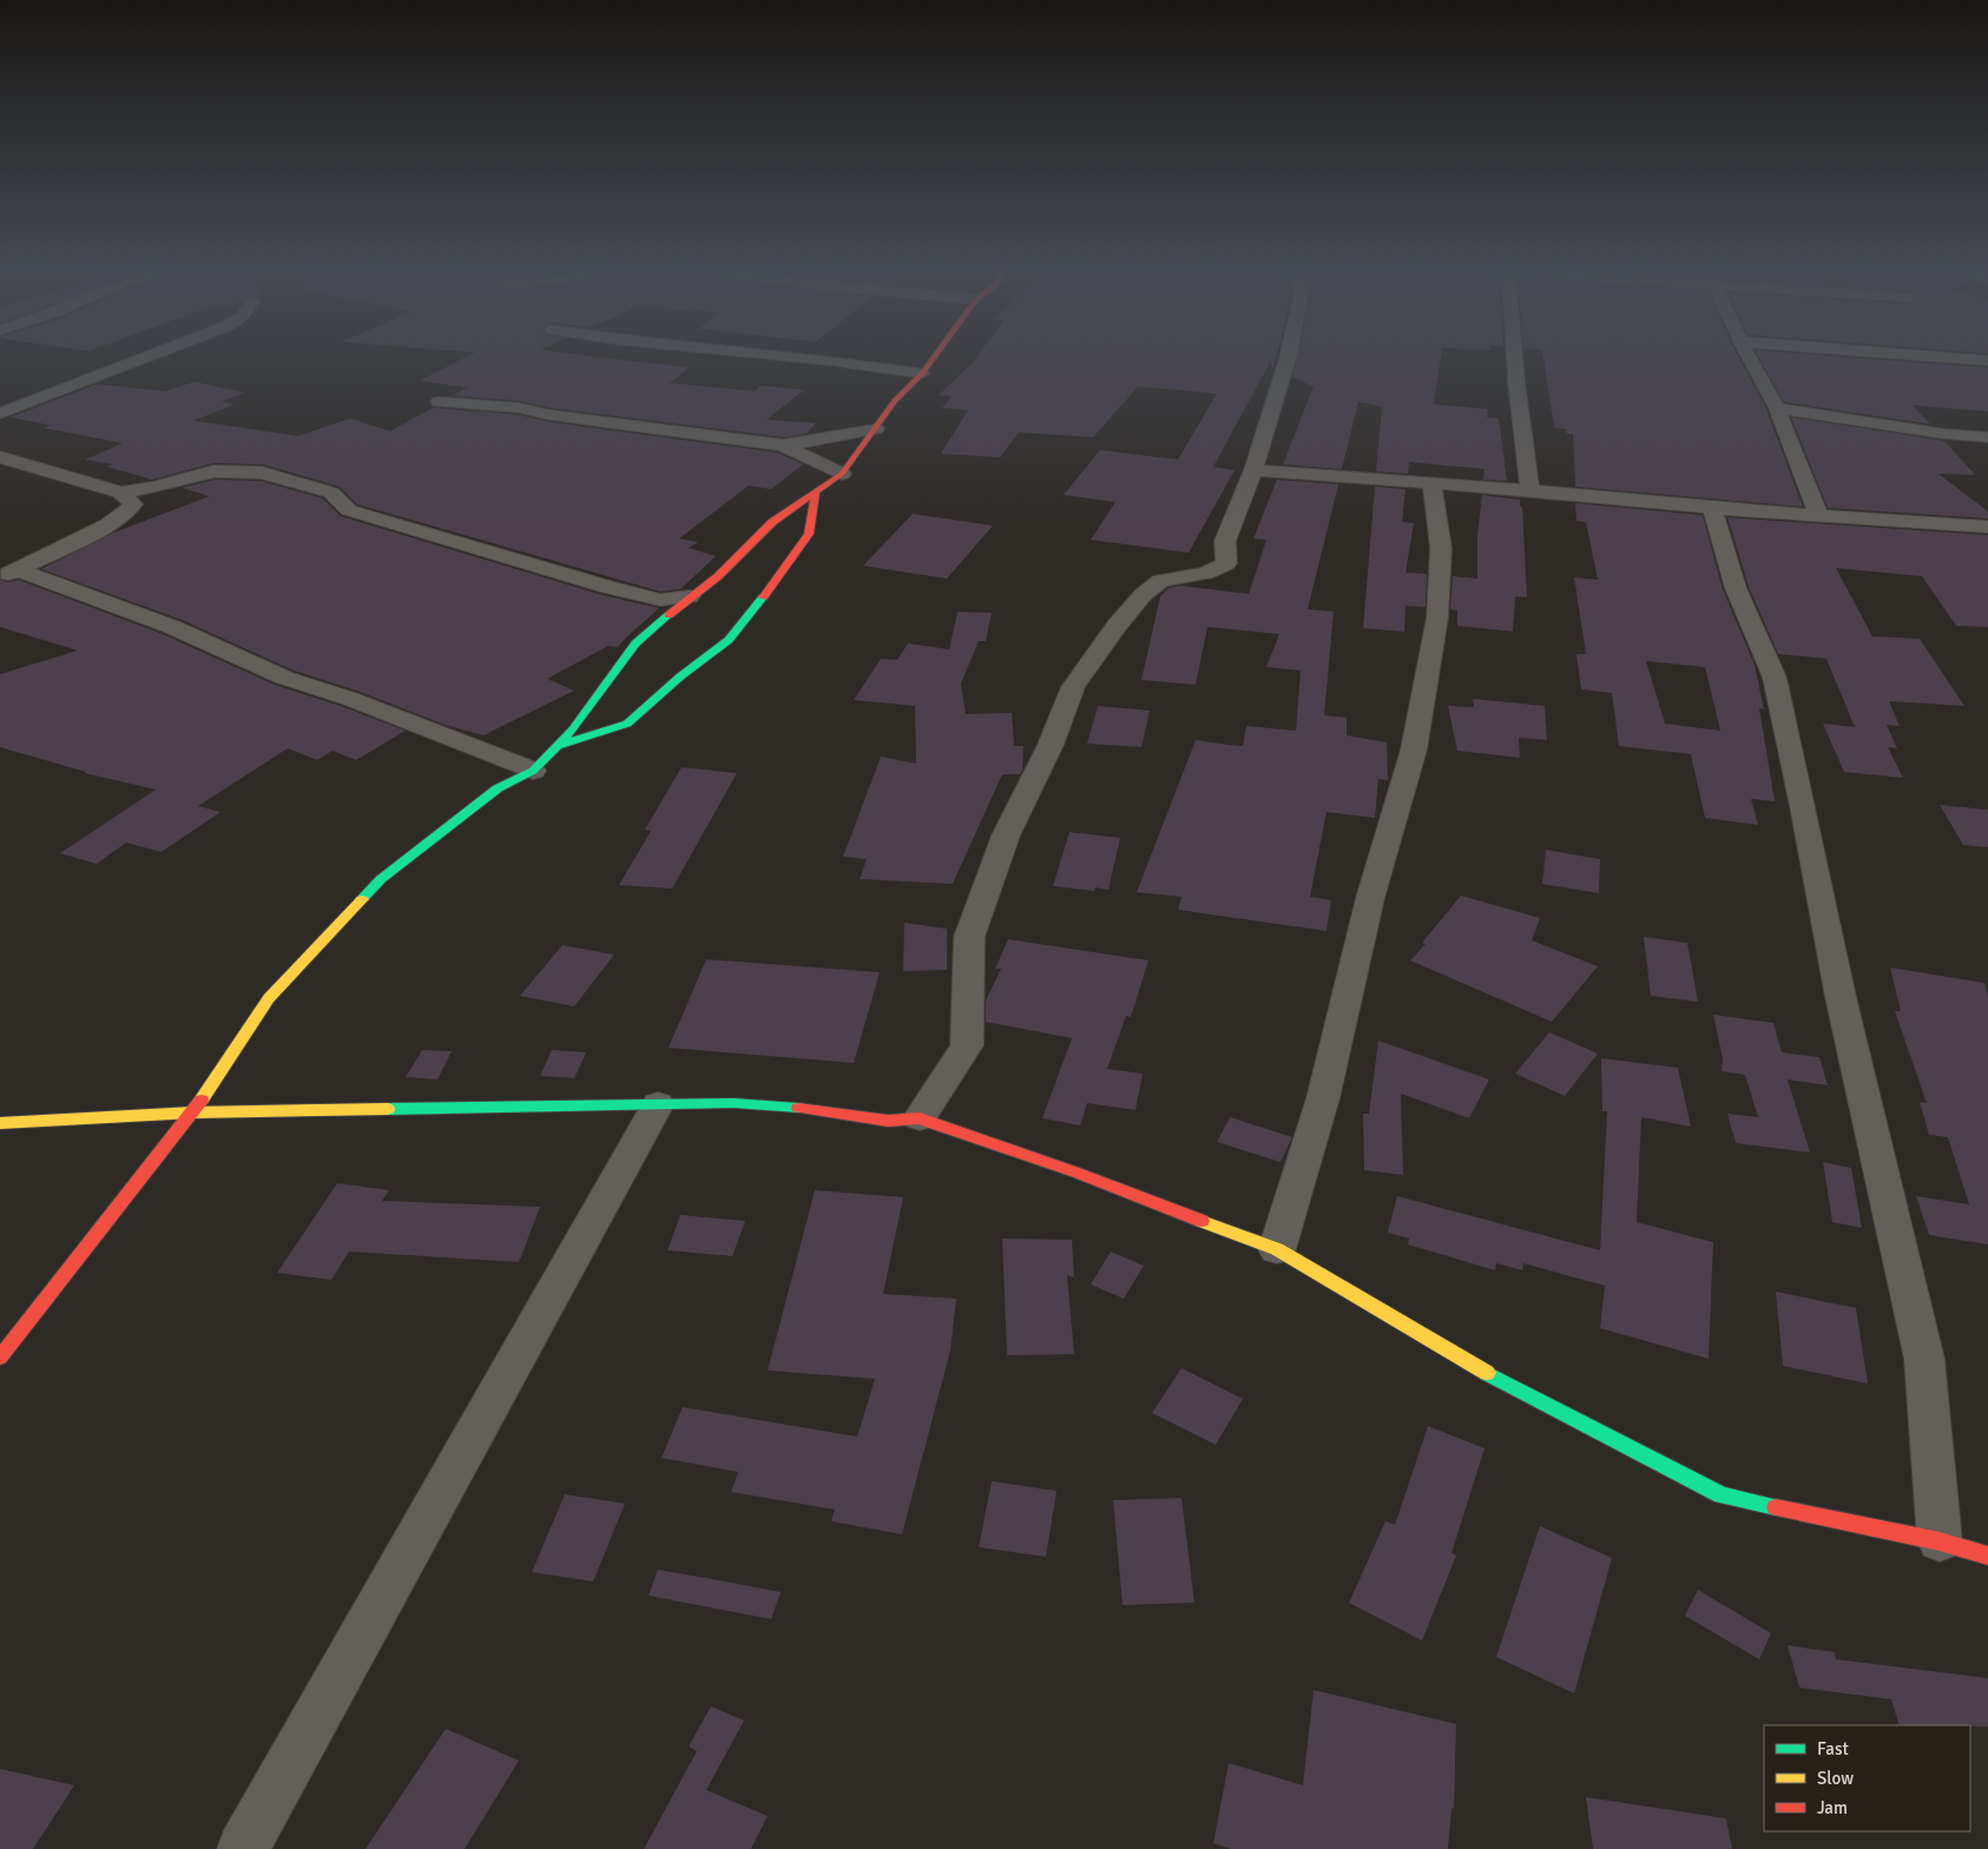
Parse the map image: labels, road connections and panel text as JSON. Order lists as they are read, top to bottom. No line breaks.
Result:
{"legend":["Fast","Slow","Jam"]}
